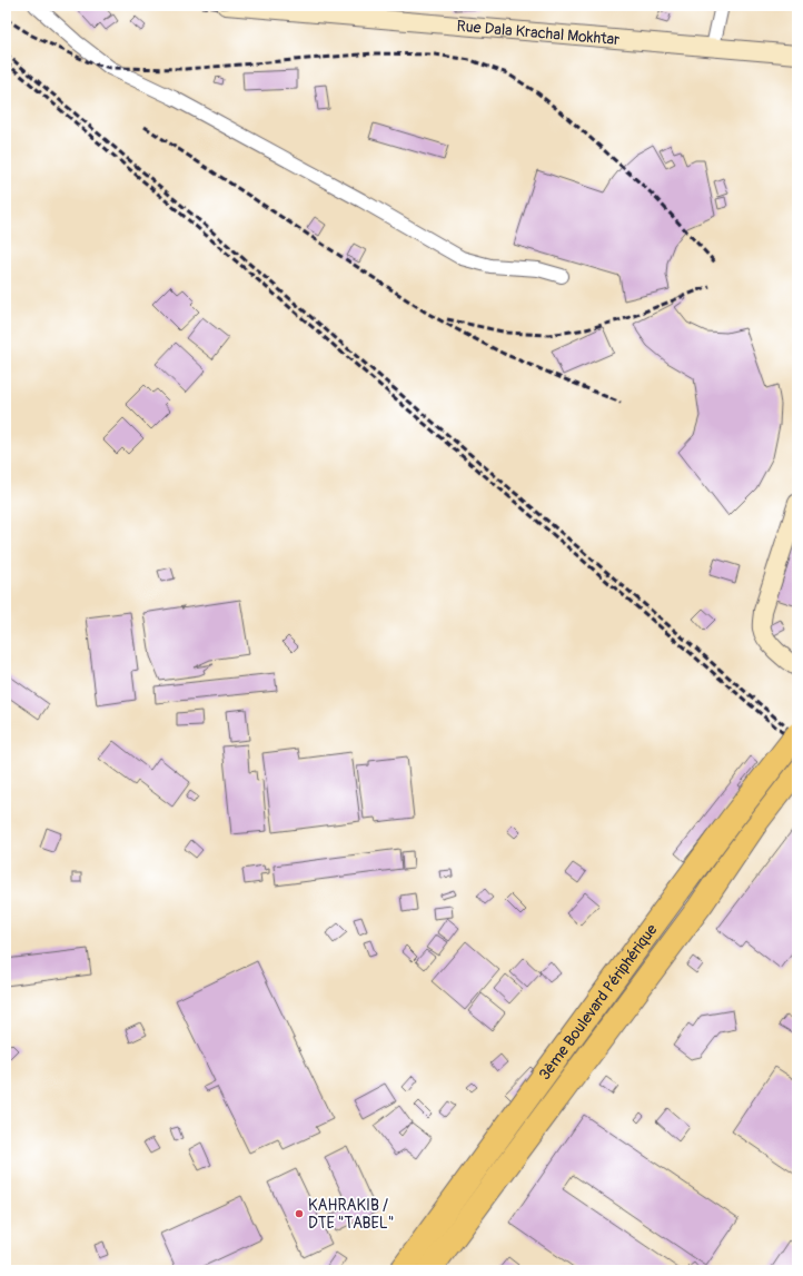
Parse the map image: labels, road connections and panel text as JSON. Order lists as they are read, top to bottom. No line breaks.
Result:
{"streets":{"highway":["3ème Boulevard Périphérique"],"street":["Rue Dala Krachal Mokhtar"]},"places":["KAHRAKIB / DTE \"TABEL\""]}
